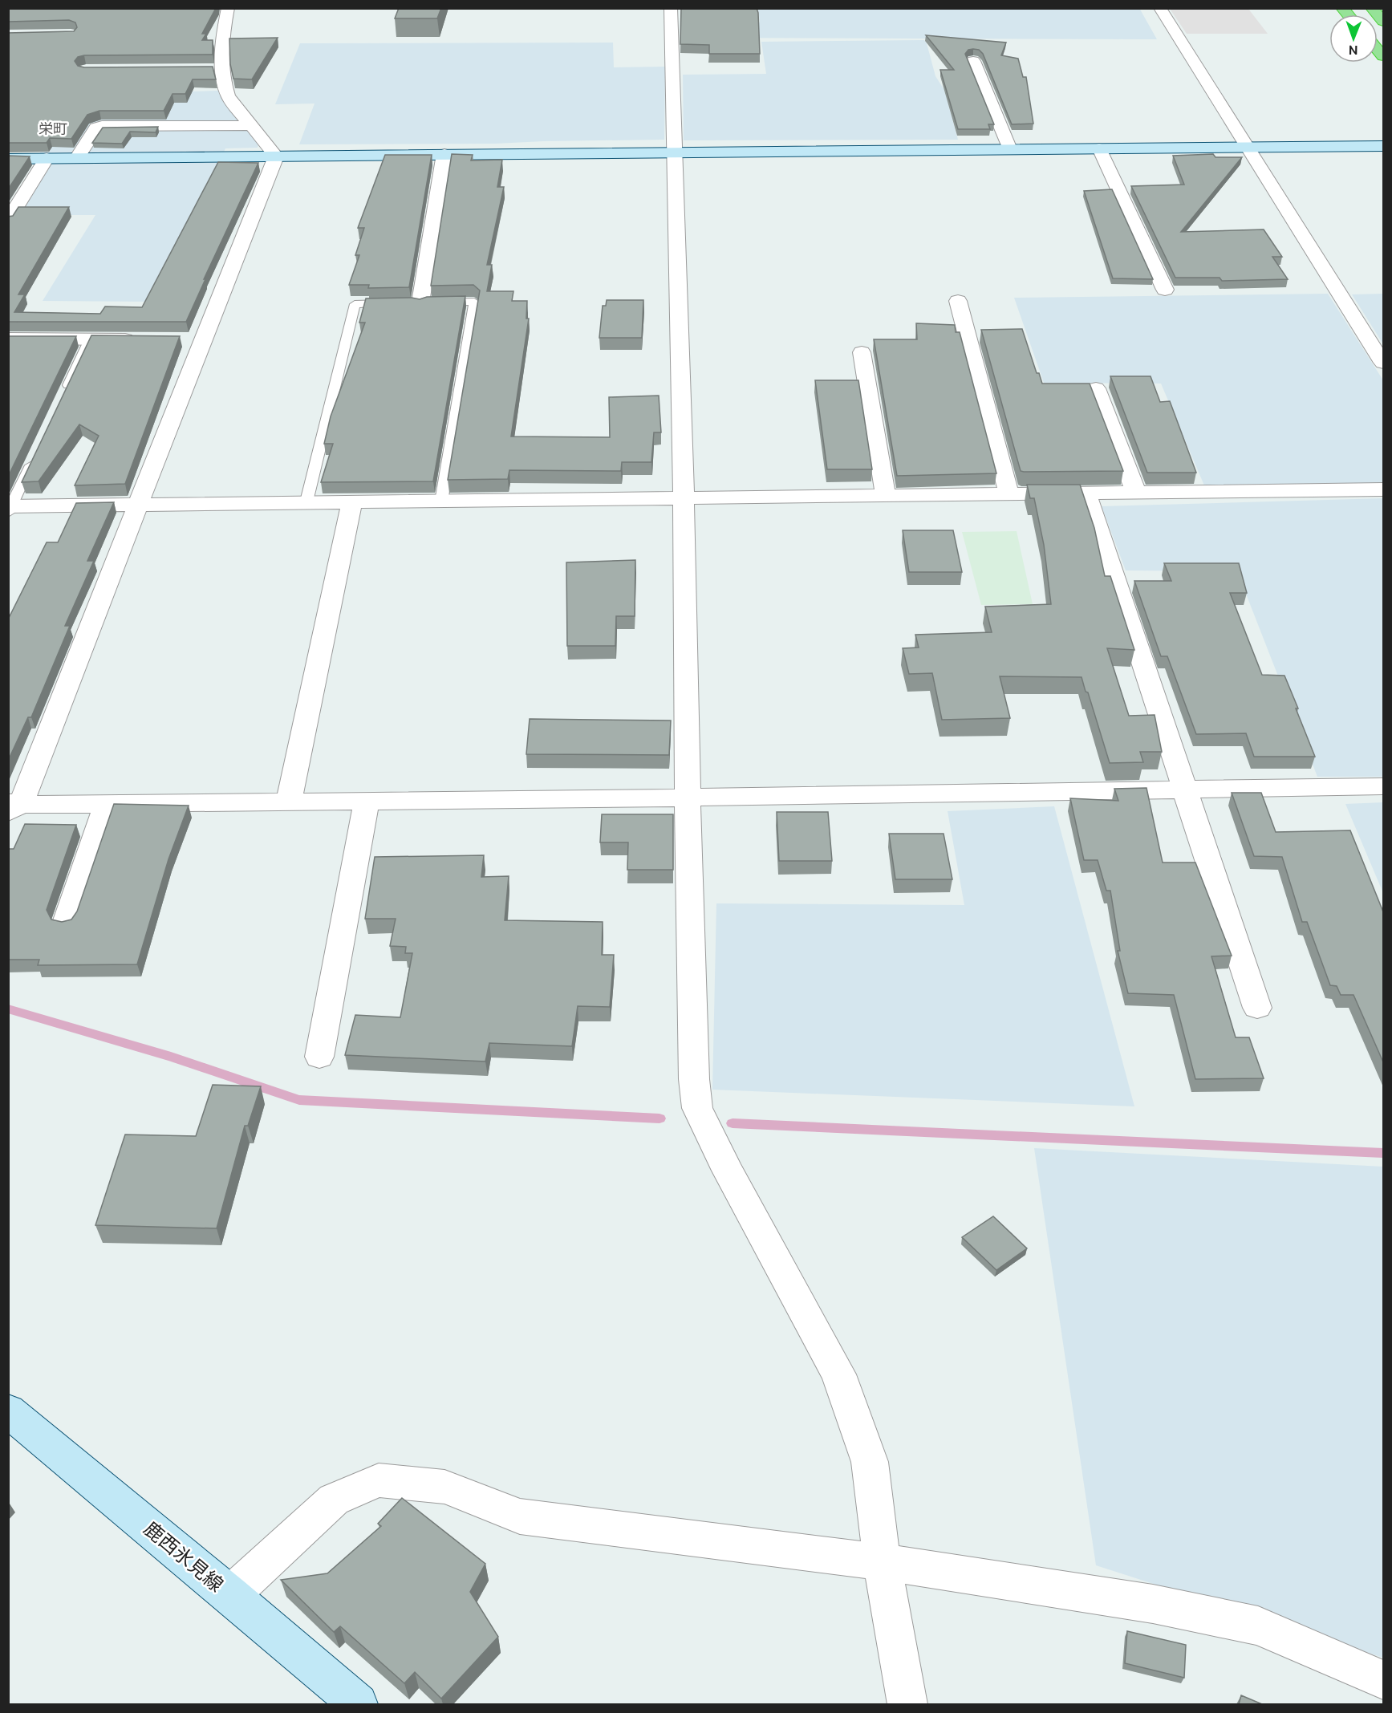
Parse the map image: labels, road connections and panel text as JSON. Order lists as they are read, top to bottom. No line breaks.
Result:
{"streets":{"street":["鹿西氷見線"]},"districts":["栄町"],"north":"bottom"}
